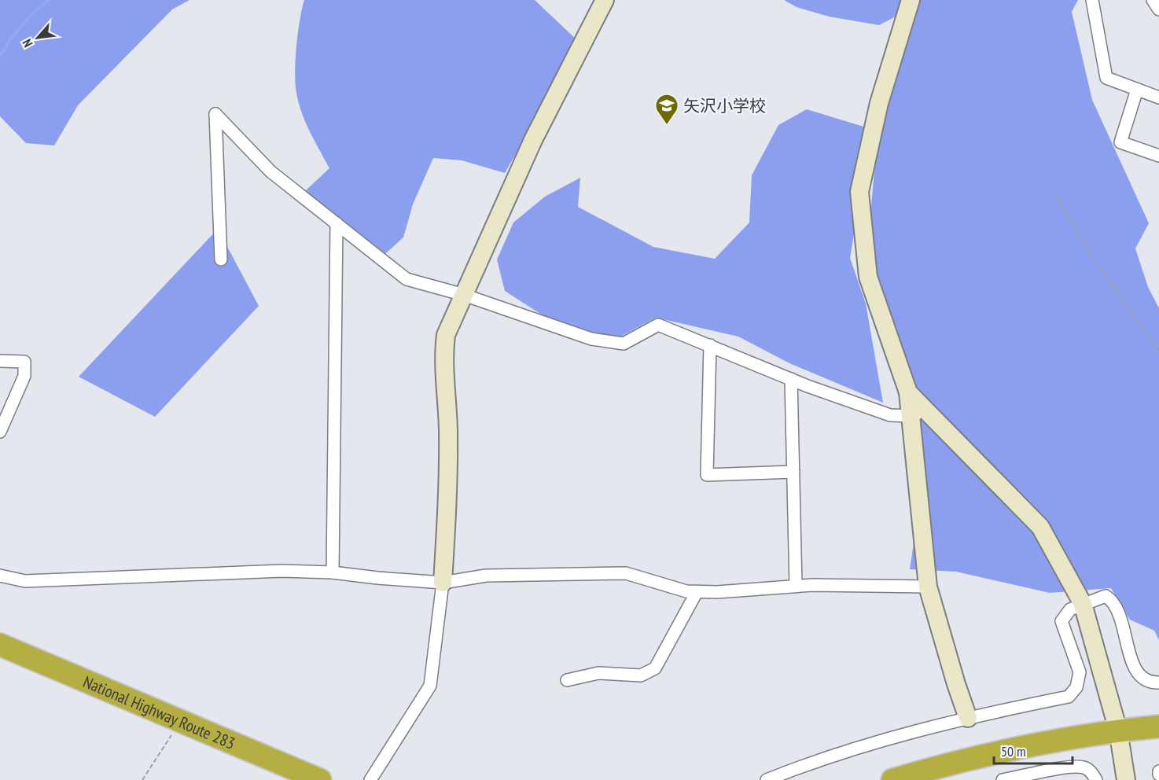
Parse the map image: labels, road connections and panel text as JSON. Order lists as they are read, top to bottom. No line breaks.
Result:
{"streets":{"highway":["National Highway Route 283"]},"places":{"school or university":["矢沢小学校"]},"scale_bar":"50 m","north":"bottom left"}
